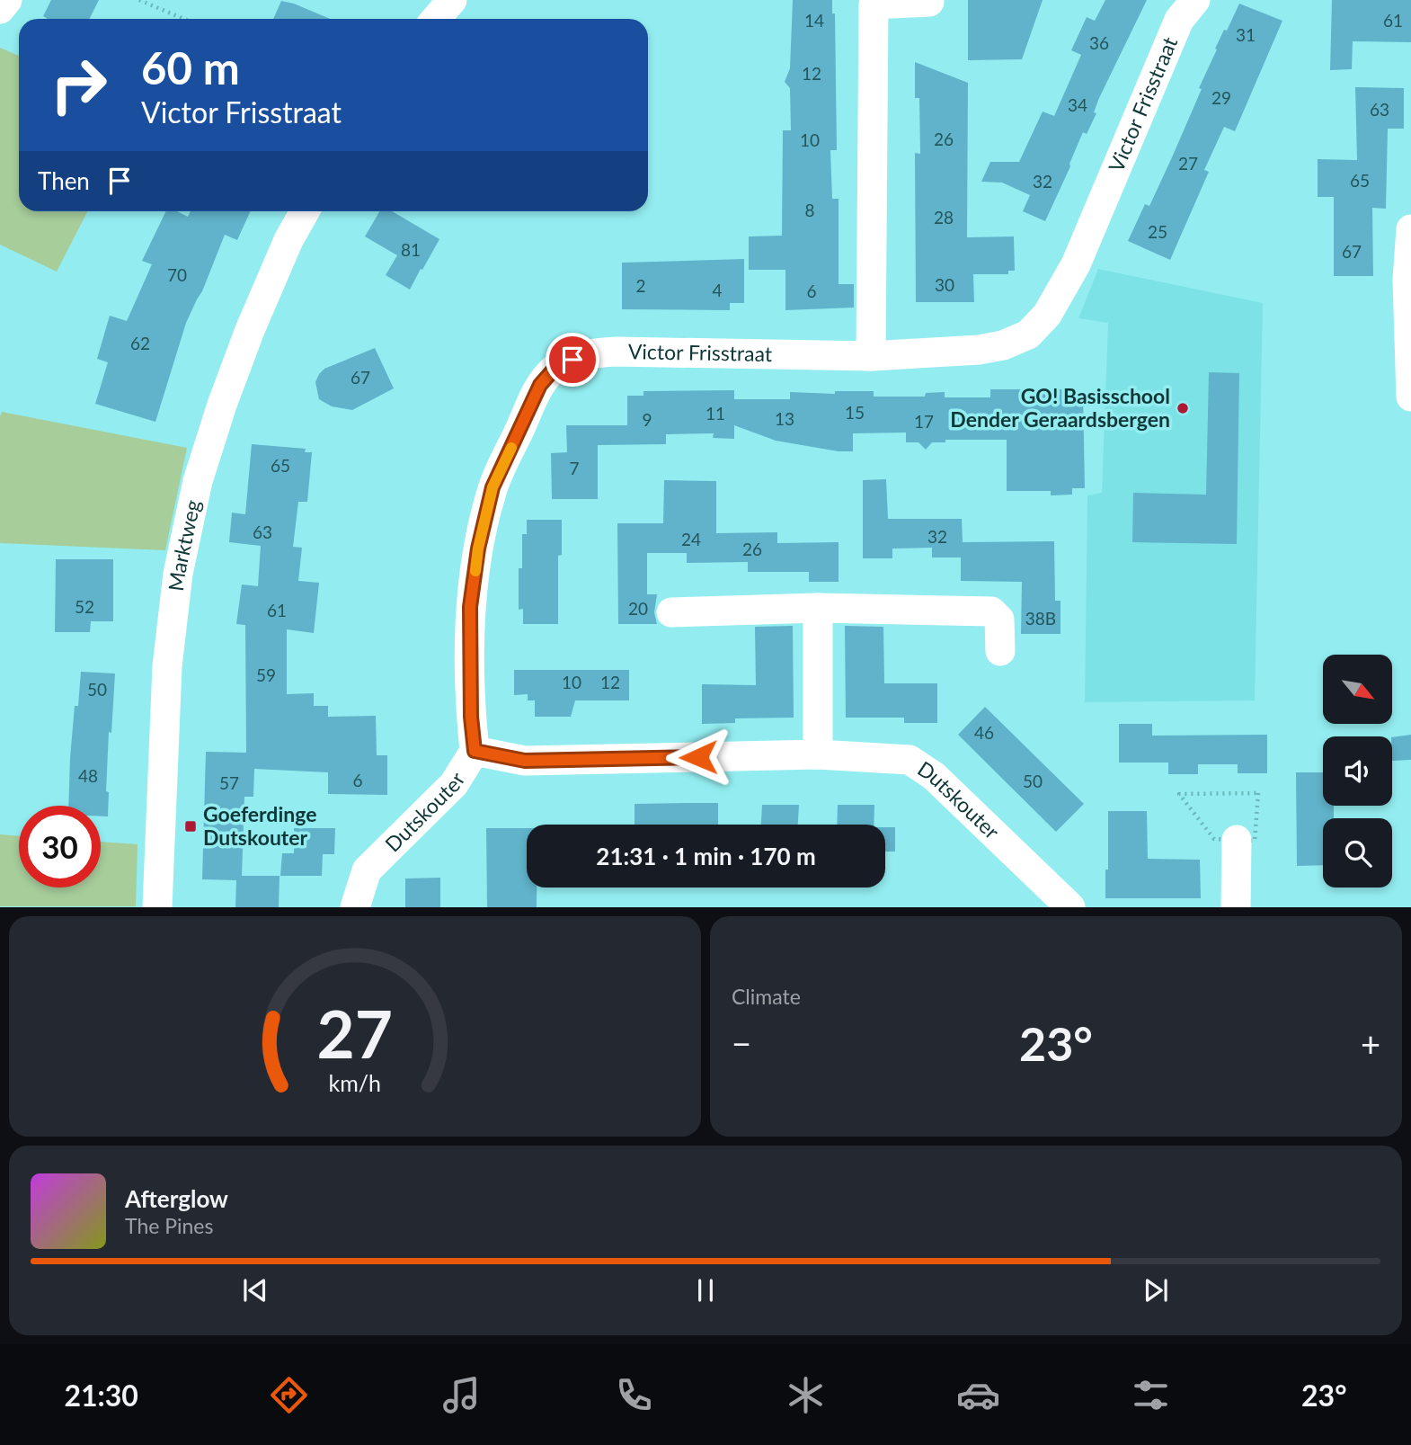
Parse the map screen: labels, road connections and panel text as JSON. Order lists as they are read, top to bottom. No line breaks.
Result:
{"streets":{"street":["Victor Frisstraat","Marktweg","Dutskouter"]},"crossings":[["Victor Frisstraat","Dutskouter"]],"places":{"other":["GO! Basisschool Dender Geraardsbergen"],"transit":["Goeferdinge Dutskouter"]},"house_numbers":["14","61","31","36","12","29","34","63","26","10","27","65","32","8","28","25","81","67","70","30","2","4","6","62","67","15","11","13","9","17","65","7","63","32","24","26","52","20","61","38B","59","10","12","50","46","48","6","50","57"],"north":"bottom right","page":{"turn":["60 m","Victor Frisstraat"],"then":"Then","limit":"30","trip":"21:31 · 1 min · 170 m","tile":"Climate","heat":["−","23°","+"],"song":["Afterglow","The Pines"],"tabs":["21:30","23°"],"gauge":["27","km/h"]}}
